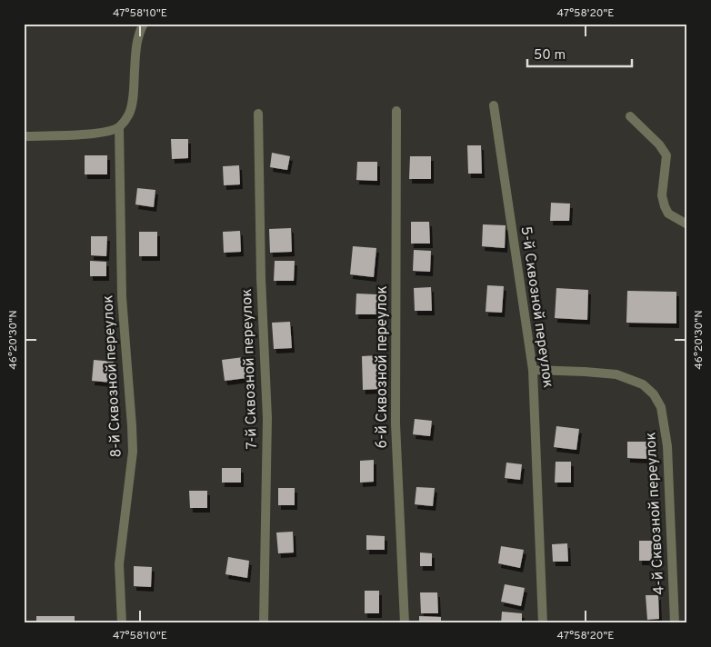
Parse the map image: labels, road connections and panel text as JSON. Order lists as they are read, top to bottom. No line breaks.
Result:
{"streets":{"street":["5-й Сквозной переулок","6-й Сквозной переулок","7-й Сквозной переулок","8-й Сквозной переулок","4-й Сквозной переулок"]},"crossings":[["5-й Сквозной переулок","4-й Сквозной переулок"]],"scale_bar":"50 m","coordinates":["47°58'10\"E","47°58'20\"E","46°20'30\"N"]}
